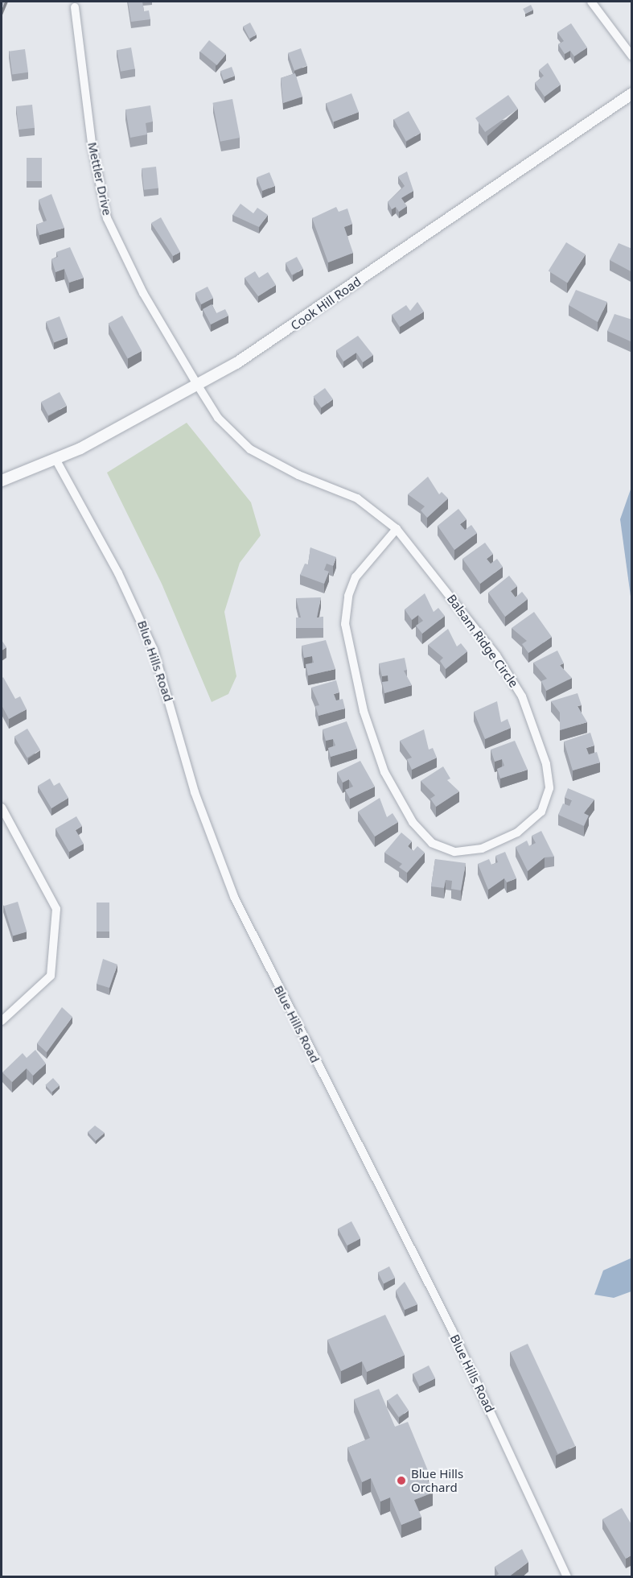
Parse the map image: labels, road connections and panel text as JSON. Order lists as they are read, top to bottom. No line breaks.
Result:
{"streets":{"street":["Mettler Drive","Cook Hill Road","Balsam Ridge Circle","Blue Hills Road"]},"crossings":[["Mettler Drive","Cook Hill Road"],["Mettler Drive","Balsam Ridge Circle"],["Cook Hill Road","Balsam Ridge Circle"],["Cook Hill Road","Blue Hills Road"]],"places":["Blue Hills Orchard"]}
